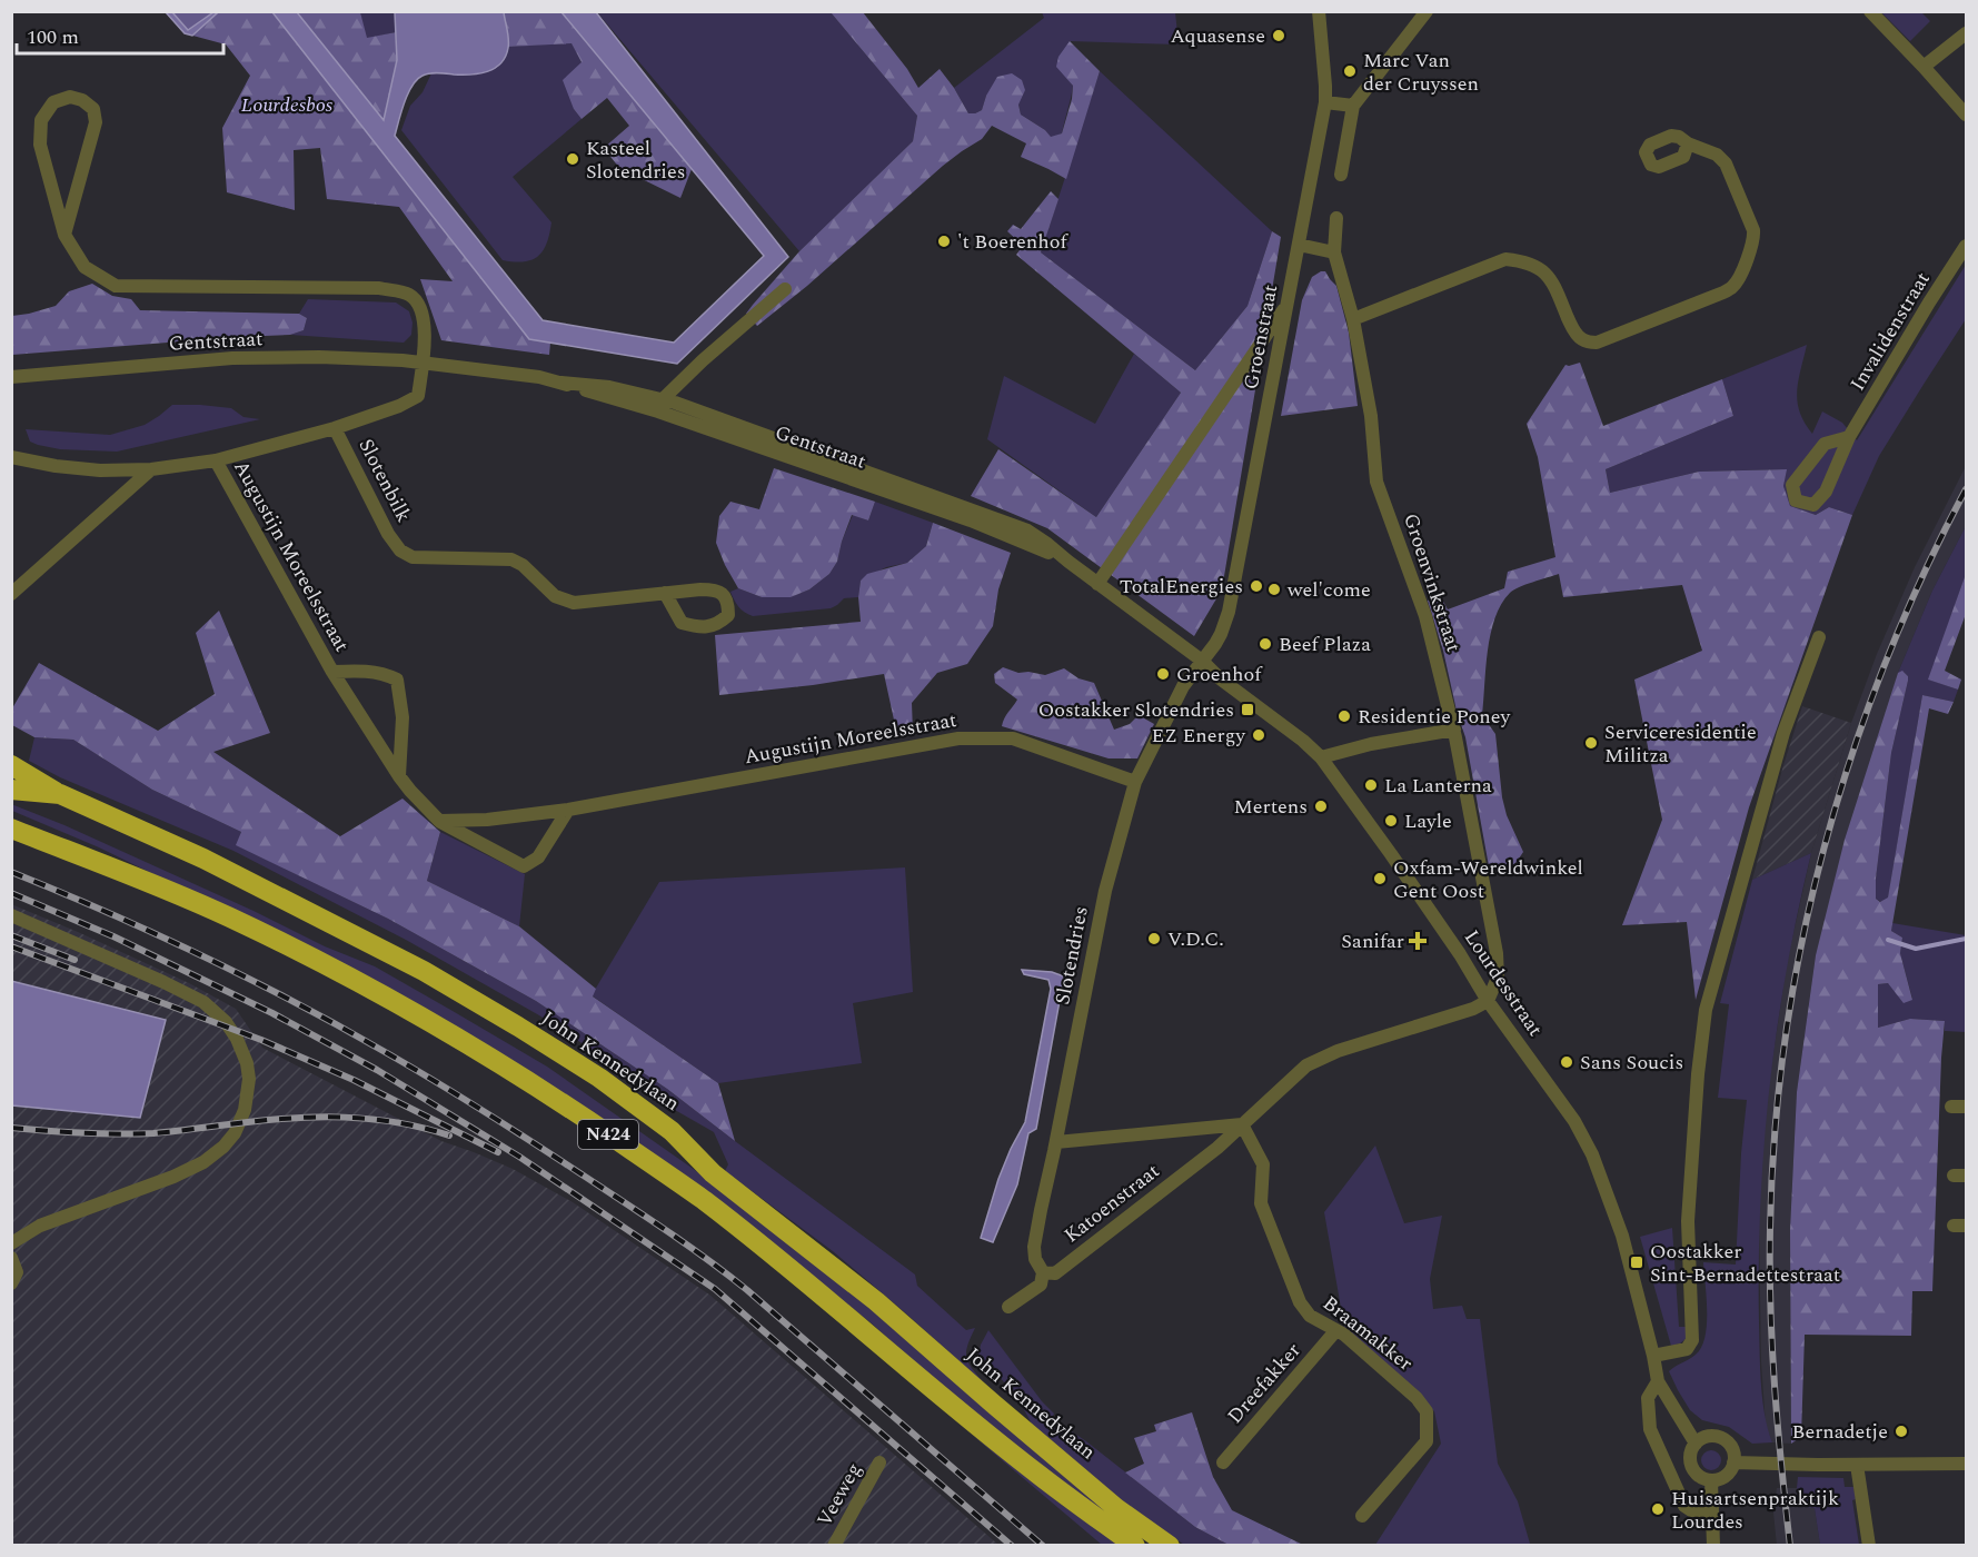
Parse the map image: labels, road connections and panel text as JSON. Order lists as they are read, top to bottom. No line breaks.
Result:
{"streets":{"highway":["John Kennedylaan","N424"],"street":["Invalidenstraat","Groenstraat","Gentstraat","Slotenbilk","Augustijn Moreelsstraat","Groenvinkstraat","Slotendries","Lourdesstraat","Katoenstraat","Braamakker","Dreefakker","Veeweg"]},"crossings":[["Groenstraat","Gentstraat"],["Groenstraat","Slotendries"],["Groenstraat","Lourdesstraat"],["Gentstraat","Slotendries"],["Gentstraat","Lourdesstraat"],["Augustijn Moreelsstraat","Slotendries"],["Groenvinkstraat","Lourdesstraat"],["Groenvinkstraat","Katoenstraat"],["Slotendries","Lourdesstraat"],["Slotendries","Katoenstraat"],["Lourdesstraat","Katoenstraat"],["Katoenstraat","Braamakker"],["Braamakker","Dreefakker"]],"parks":["Lourdesbos"],"places":{"other":["Aquasense","Marc Van der Cruyssen","Kasteel Slotendries","'t Boerenhof","TotalEnergies","wel'come","Beef Plaza","Groenhof","Residentie Poney","EZ Energy","Serviceresidentie Militza","La Lanterna","Mertens","Layle","Oxfam-Wereldwinkel Gent Oost","V.D.C.","Sans Soucis","Bernadetje","Huisartsenpraktijk Lourdes"],"transit":["Oostakker Slotendries","Oostakker Sint-Bernadettestraat"],"health":["Sanifar"]},"scale_bar":"100 m"}
